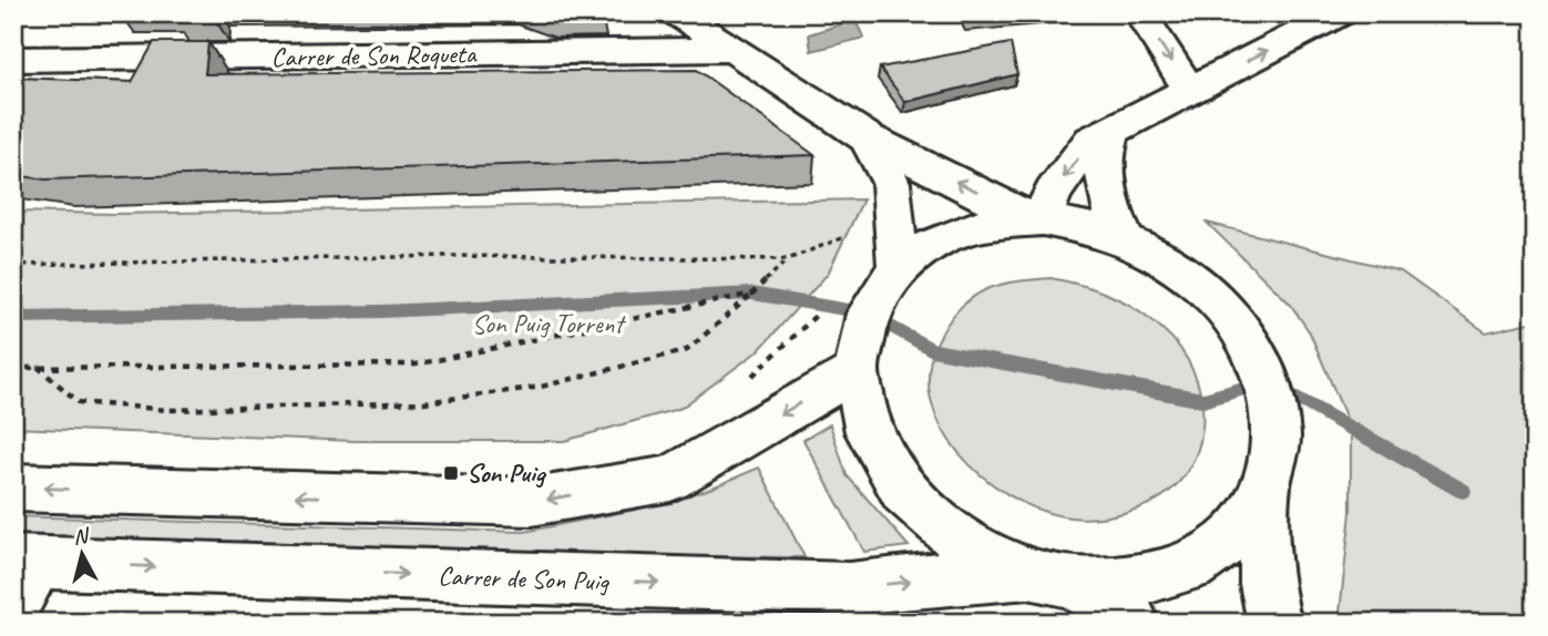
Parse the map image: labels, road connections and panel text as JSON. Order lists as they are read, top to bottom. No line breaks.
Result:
{"streets":{"street":["Carrer de Son Roqueta","Carrer de Son Puig"]},"parks":["Son Puig Torrent"],"places":{"transit":["Son Puig"]},"north":"top"}
